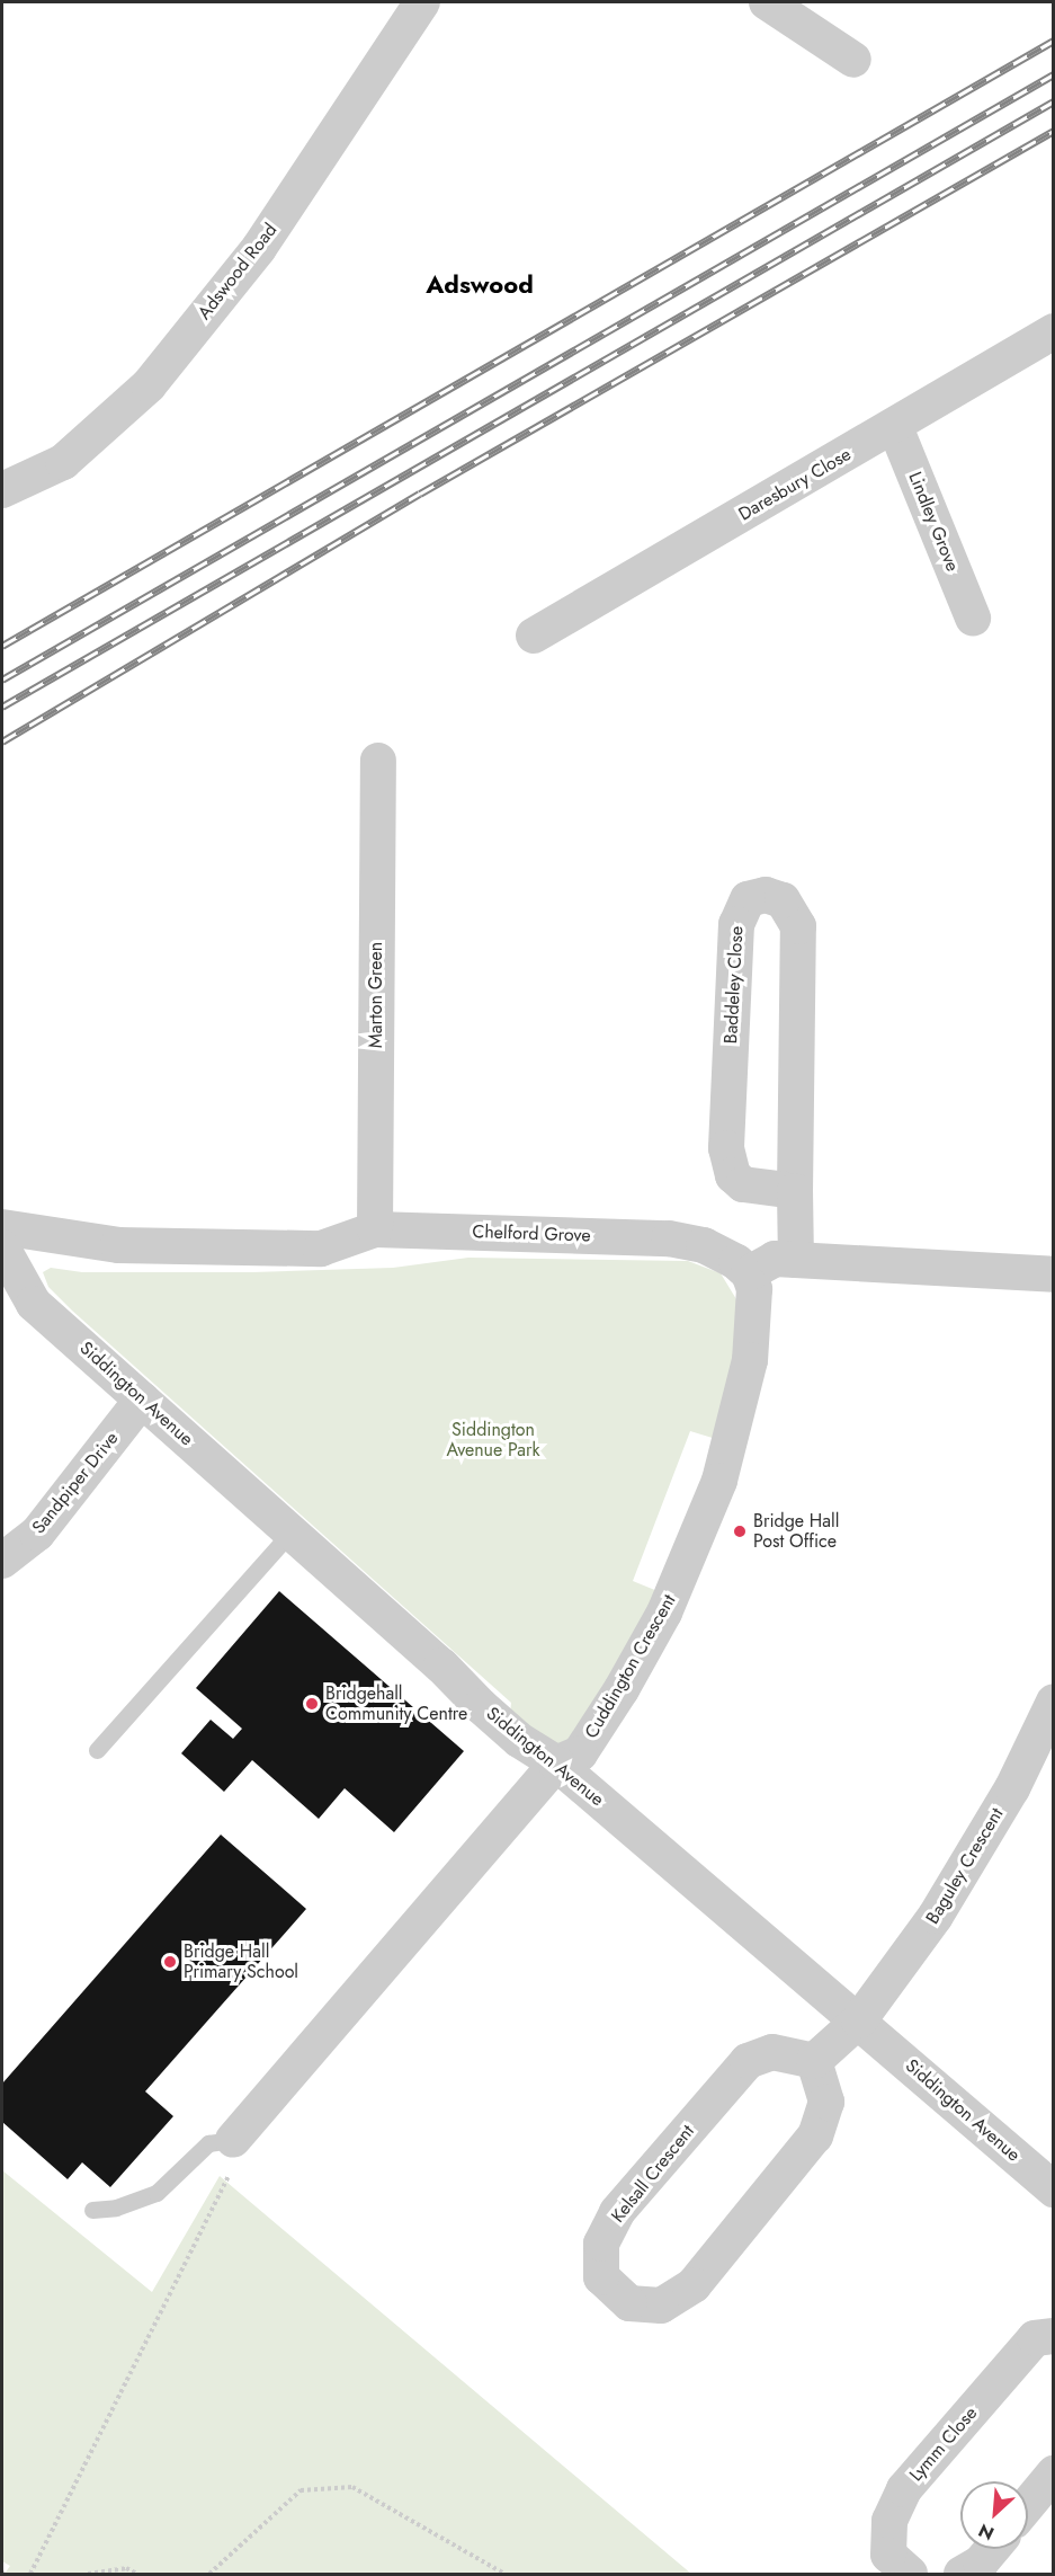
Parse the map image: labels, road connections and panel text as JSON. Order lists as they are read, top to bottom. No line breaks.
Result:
{"streets":{"street":["Adswood Road","Daresbury Close","Lindley Grove","Baddeley Close","Marton Green","Chelford Grove","Siddington Avenue","Sandpiper Drive","Cuddington Crescent","Baguley Crescent","Kelsall Crescent","Lymm Close"]},"crossings":[["Daresbury Close","Lindley Grove"],["Marton Green","Chelford Grove"],["Chelford Grove","Cuddington Crescent"],["Siddington Avenue","Sandpiper Drive"],["Siddington Avenue","Cuddington Crescent"],["Siddington Avenue","Baguley Crescent"]],"districts":["Adswood"],"parks":["Siddington Avenue Park"],"places":["Bridge Hall Post Office","Bridgehall Community Centre","Bridge Hall Primary School"],"north":"bottom left"}
